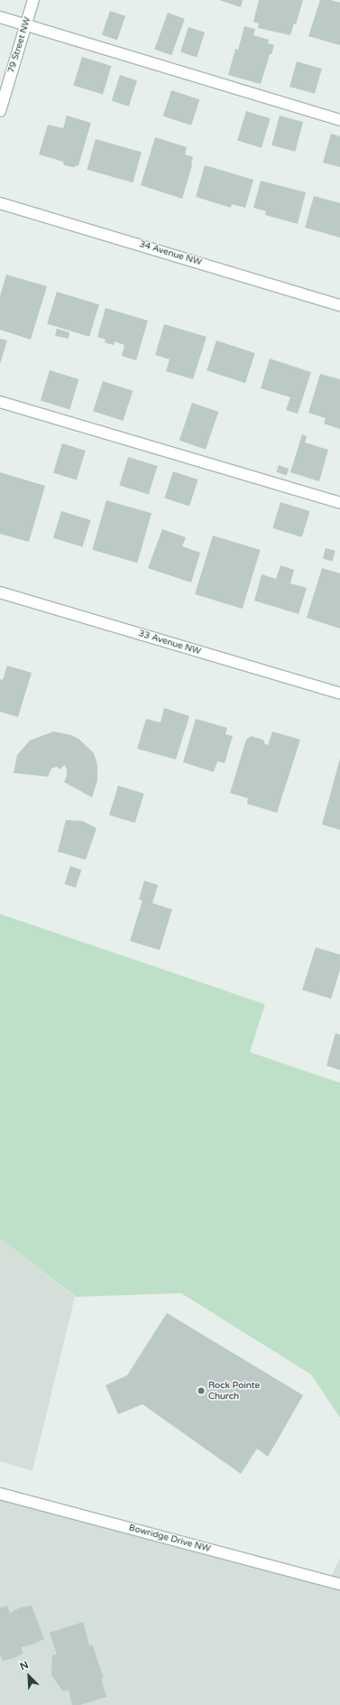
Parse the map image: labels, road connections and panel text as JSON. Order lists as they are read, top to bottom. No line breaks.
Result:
{"streets":{"street":["79 Street NW","34 Avenue NW","33 Avenue NW","Bowridge Drive NW"]},"places":["Rock Pointe Church"],"north":"top left"}
